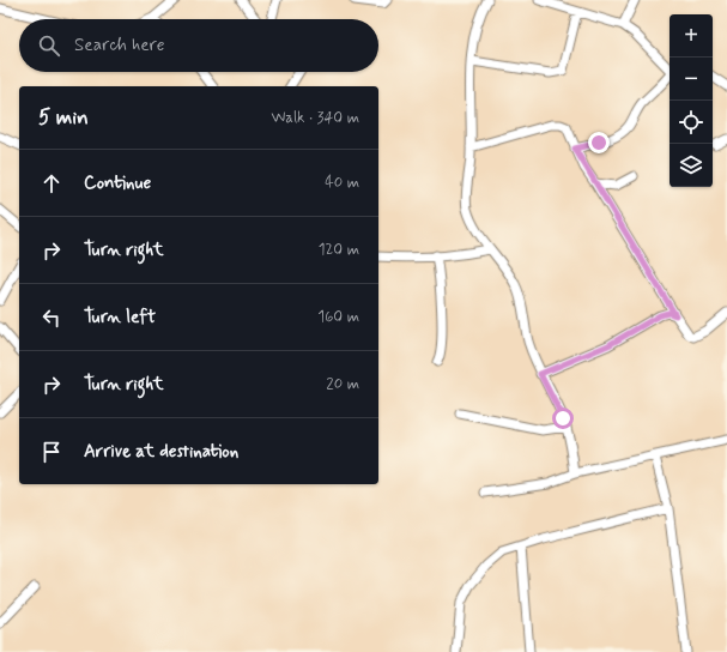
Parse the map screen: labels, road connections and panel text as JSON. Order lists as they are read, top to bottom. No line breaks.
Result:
{"page":{"map_buttons":["+","−"],"search":"Search here","heading":["5 min","Walk · 340 m"],"list":[["Continue","40 m"],["Turn right","120 m"],["Turn left","160 m"],["Turn right","20 m"],"Arrive at destination"]}}
